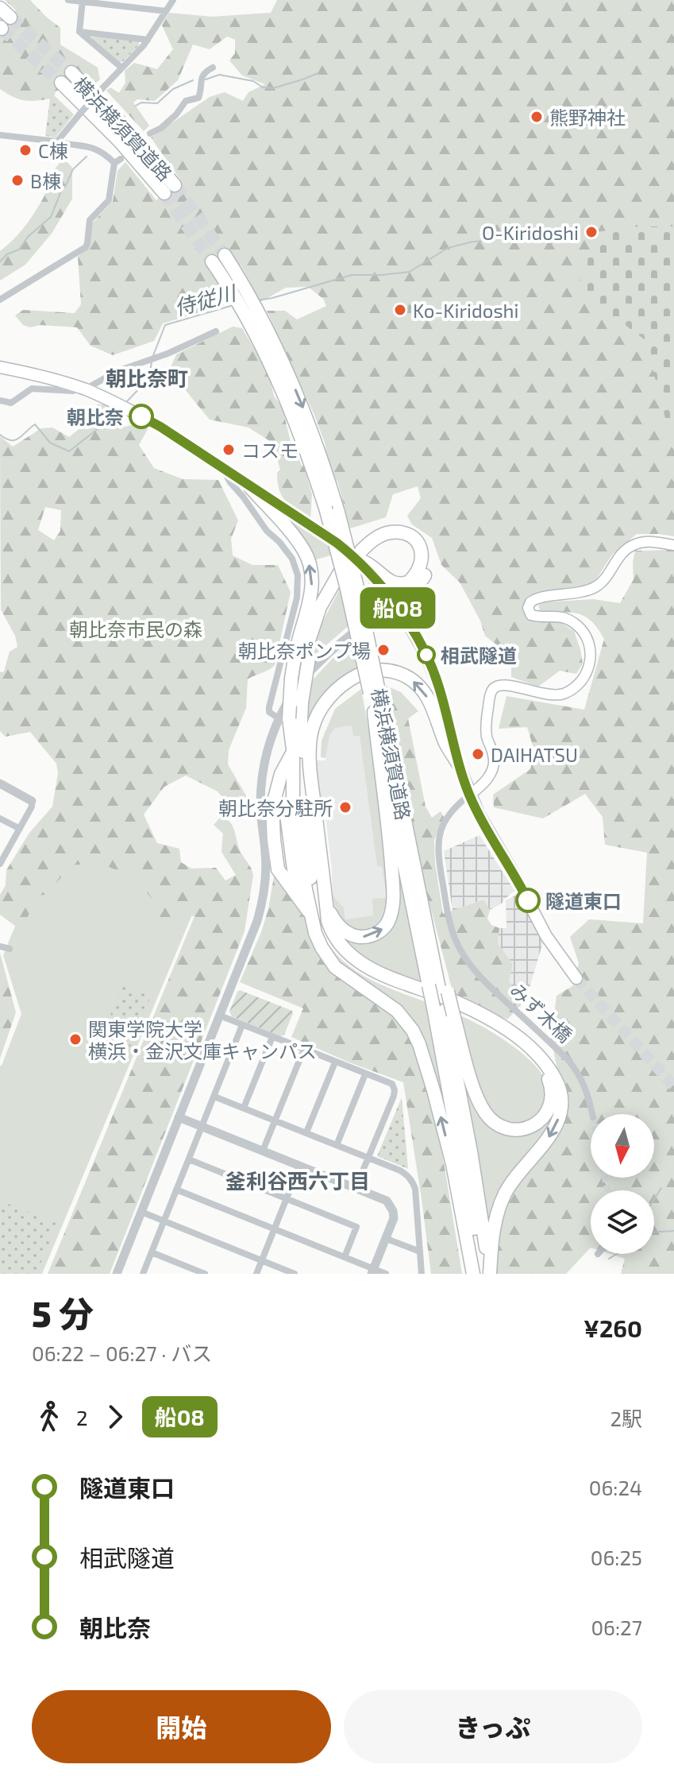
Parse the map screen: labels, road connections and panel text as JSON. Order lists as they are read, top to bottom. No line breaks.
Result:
{"streets":{"highway":["横浜横須賀道路"],"street":["みず木橋"]},"districts":["朝比奈町","釜利谷西六丁目"],"water":["侍従川"],"parks":["朝比奈市民の森"],"places":["熊野神社","C棟","B棟","O-Kiridoshi","Ko-Kiridoshi","朝比奈","コスモ","朝比奈ポンプ場","相武隧道","DAIHATSU","朝比奈分駐所","隧道東口","関東学院大学 横浜・金沢文庫キャンパス"],"lines":["bus line 船08"],"north":"bottom","page":{"on_map":"船08","heading":["5 分","06:22 – 06:27 · バス","¥260"],"legs":["2","船08","2駅"],"list":[{"name":"隧道東口","value":"06:24"},{"name":"相武隧道","value":"06:25"},{"name":"朝比奈","value":"06:27"}],"buttons":["開始","きっぷ"]}}
